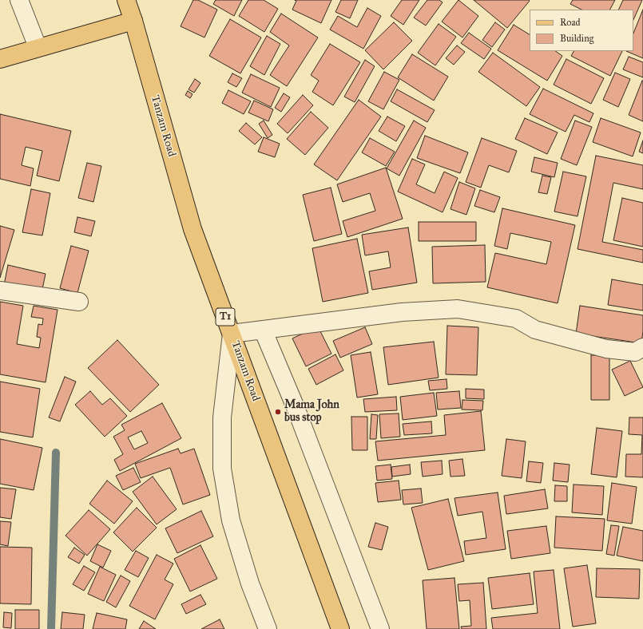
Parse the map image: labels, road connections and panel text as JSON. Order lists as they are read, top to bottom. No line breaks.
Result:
{"streets":{"main road":["Tanzam Road","T1"]},"places":["Mama John bus stop"],"legend":["Road","Building"]}
